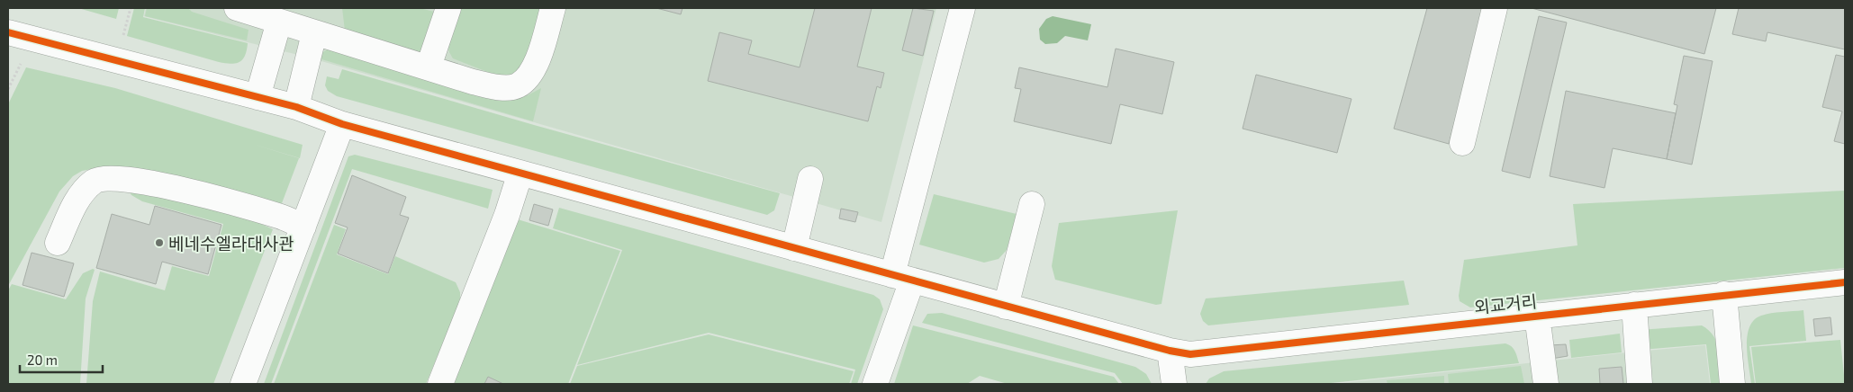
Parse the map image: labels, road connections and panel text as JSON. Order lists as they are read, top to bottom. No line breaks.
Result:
{"streets":{"street":["외교거리"]},"places":["베네수엘라대사관"],"scale_bar":"20 m"}
